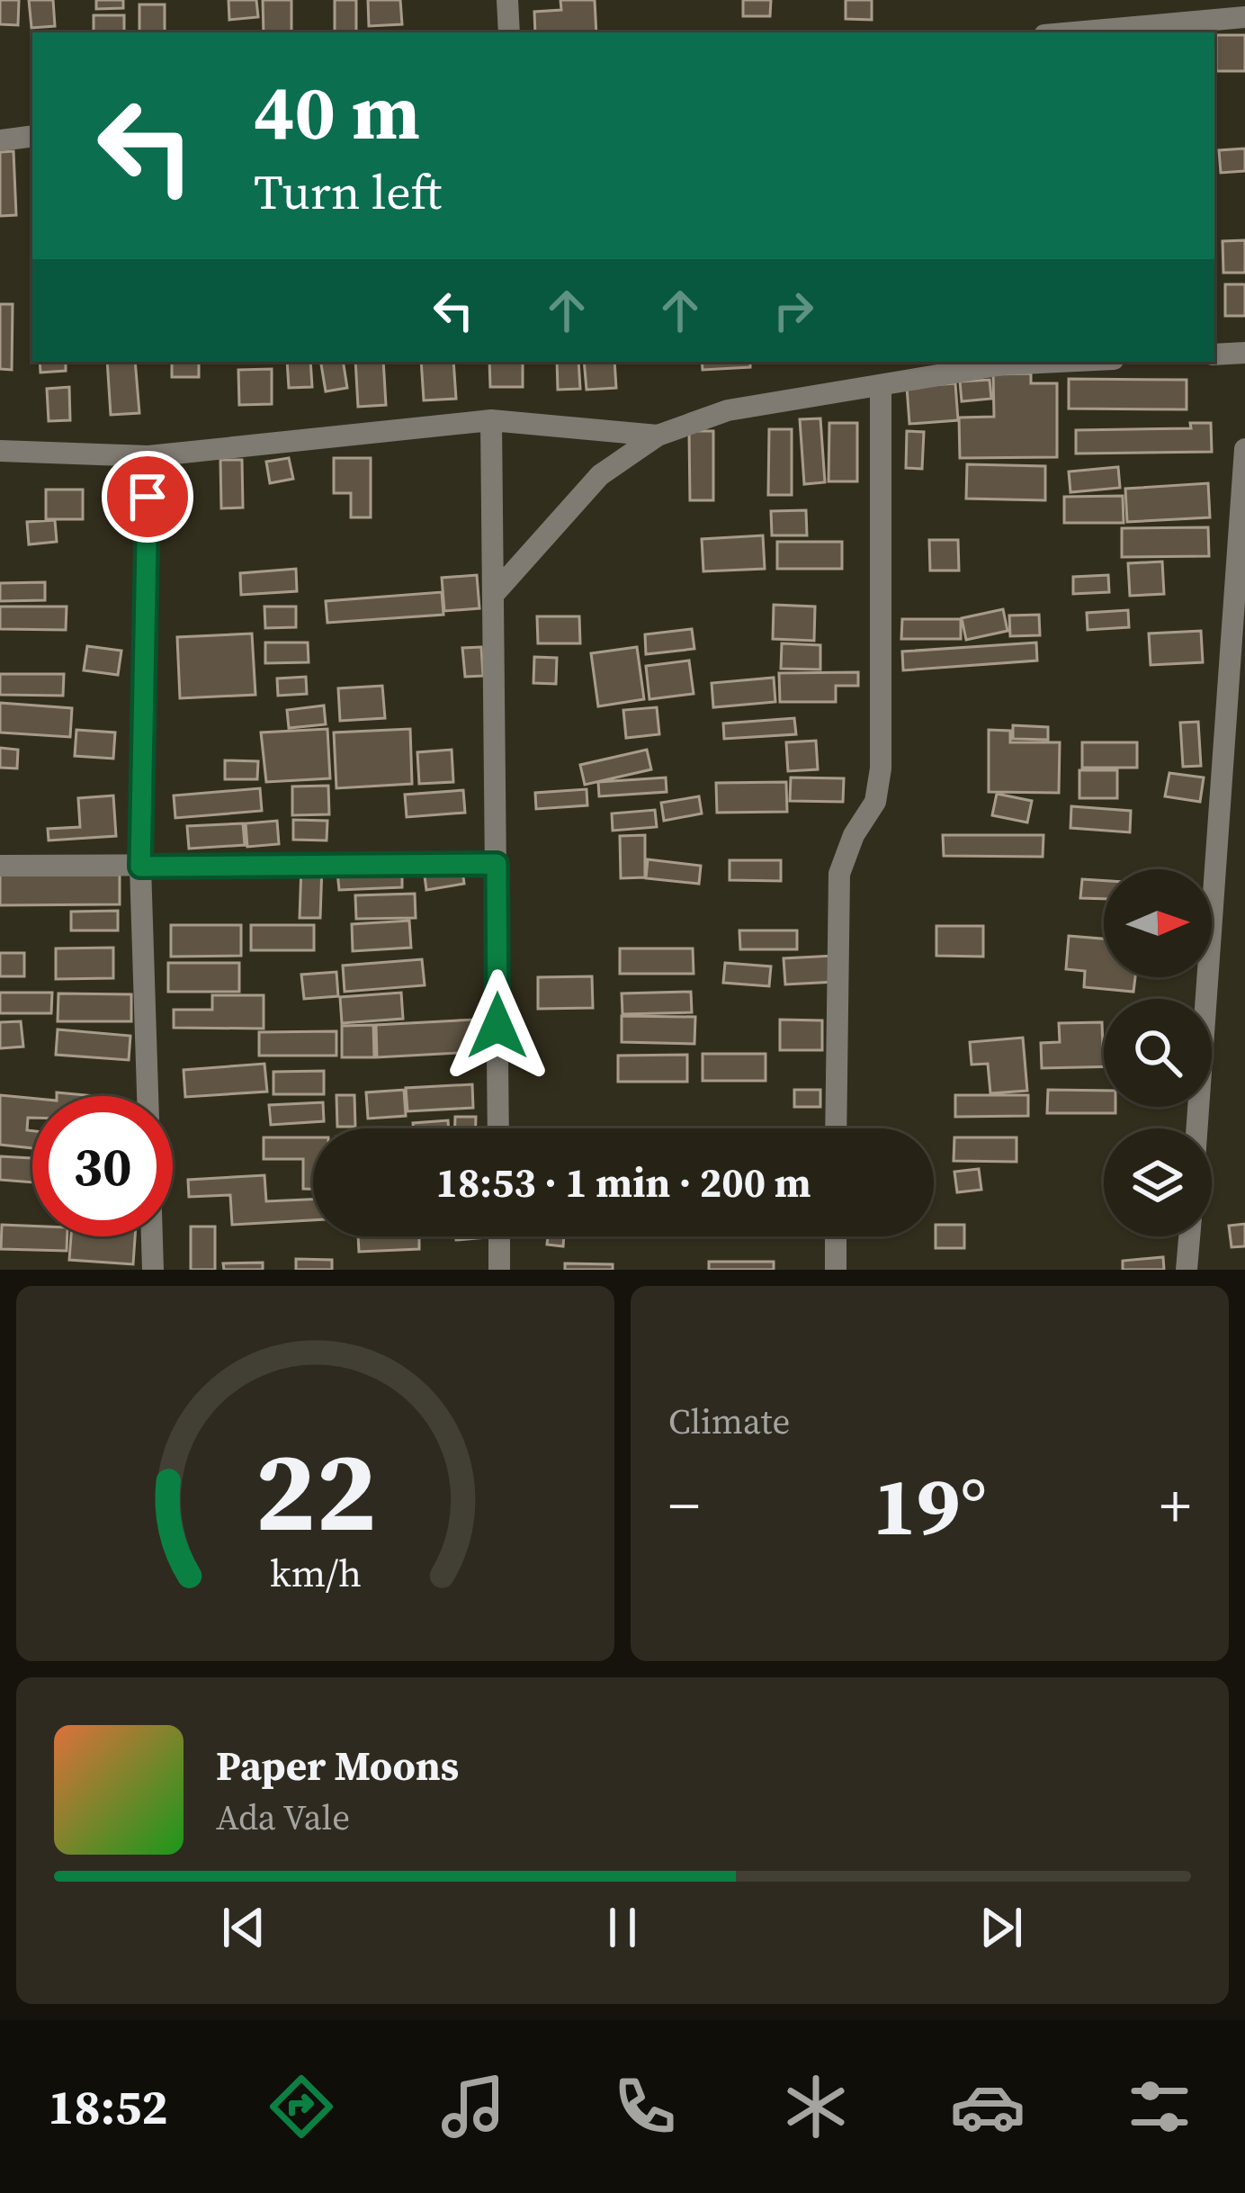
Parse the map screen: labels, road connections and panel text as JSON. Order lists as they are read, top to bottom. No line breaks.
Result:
{"north":"right","page":{"turn":["40 m","Turn left"],"limit":"30","trip":"18:53 · 1 min · 200 m","tile":"Climate","heat":["−","19°","+"],"song":["Paper Moons","Ada Vale"],"tabs":"18:52","gauge":["22","km/h"]}}
